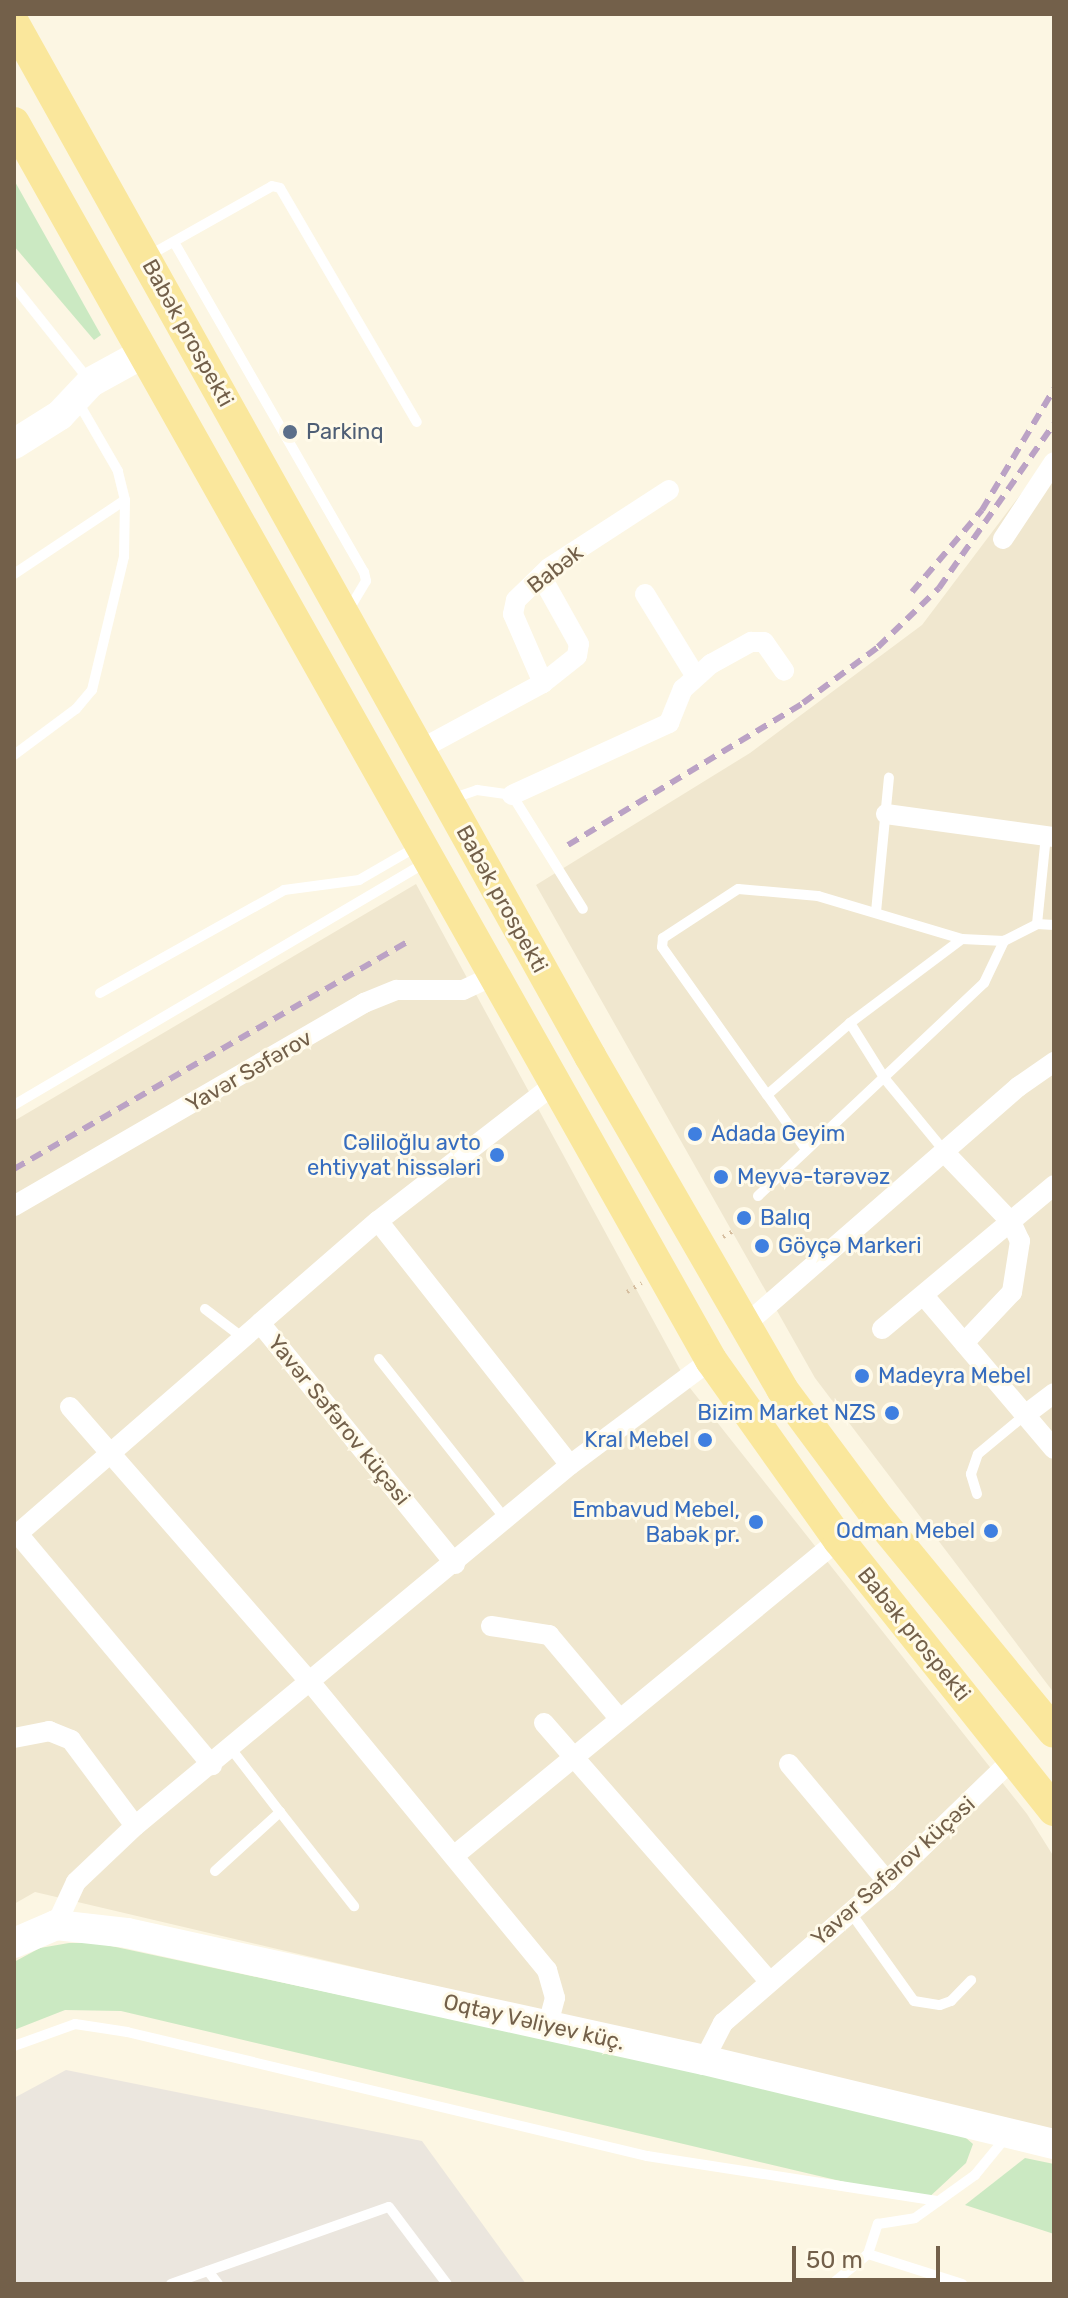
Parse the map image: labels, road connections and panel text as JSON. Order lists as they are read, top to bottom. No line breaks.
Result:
{"streets":{"main road":["Babək prospekti"],"street":["Babək","Yavər Səfərov","Yavər Səfərov küçəsi","Oqtay Vəliyev küç."]},"crossings":[["Babək prospekti","Yavər Səfərov"],["Babək prospekti","Yavər Səfərov küçəsi"],["Yavər Səfərov küçəsi","Oqtay Vəliyev küç."]],"places":["Parkinq","Adada Geyim","Cəliloğlu avto ehtiyyat hissələri","Meyvə-tərəvəz","Balıq","Göyçə Markeri","Madeyra Mebel","Bizim Market NZS","Kral Mebel","Embavud Mebel, Babək pr.","Odman Mebel"],"scale_bar":"50 m"}
